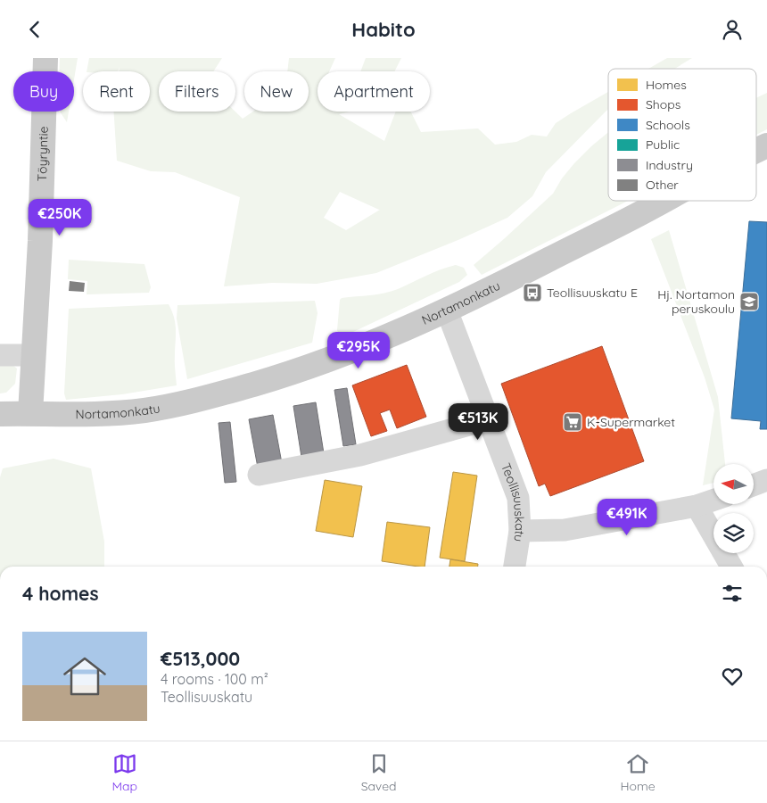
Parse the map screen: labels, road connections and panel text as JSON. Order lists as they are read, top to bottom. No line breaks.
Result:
{"streets":{"main road":["Töyryntie","Nortamonkatu"],"street":["Teollisuuskatu"]},"crossings":[["Töyryntie","Nortamonkatu"],["Nortamonkatu","Teollisuuskatu"]],"places":{"bus stop":["Teollisuuskatu E"],"school or university":["Hj. Nortamon peruskoulu"],"supermarket":["K-Supermarket"]},"legend":["Homes","Shops","Schools","Public","Industry","Other"],"north":"left","page":{"header":"Habito","chip":["Buy","Rent","Filters","New","Apartment"],"price":["€250K","€295K","€513K","€491K"],"heading":"4 homes","list":[{"name":"€513,000","note":"4 rooms · 100 m² · Teollisuuskatu"}],"tabs":["Map","Saved","Home"]}}
